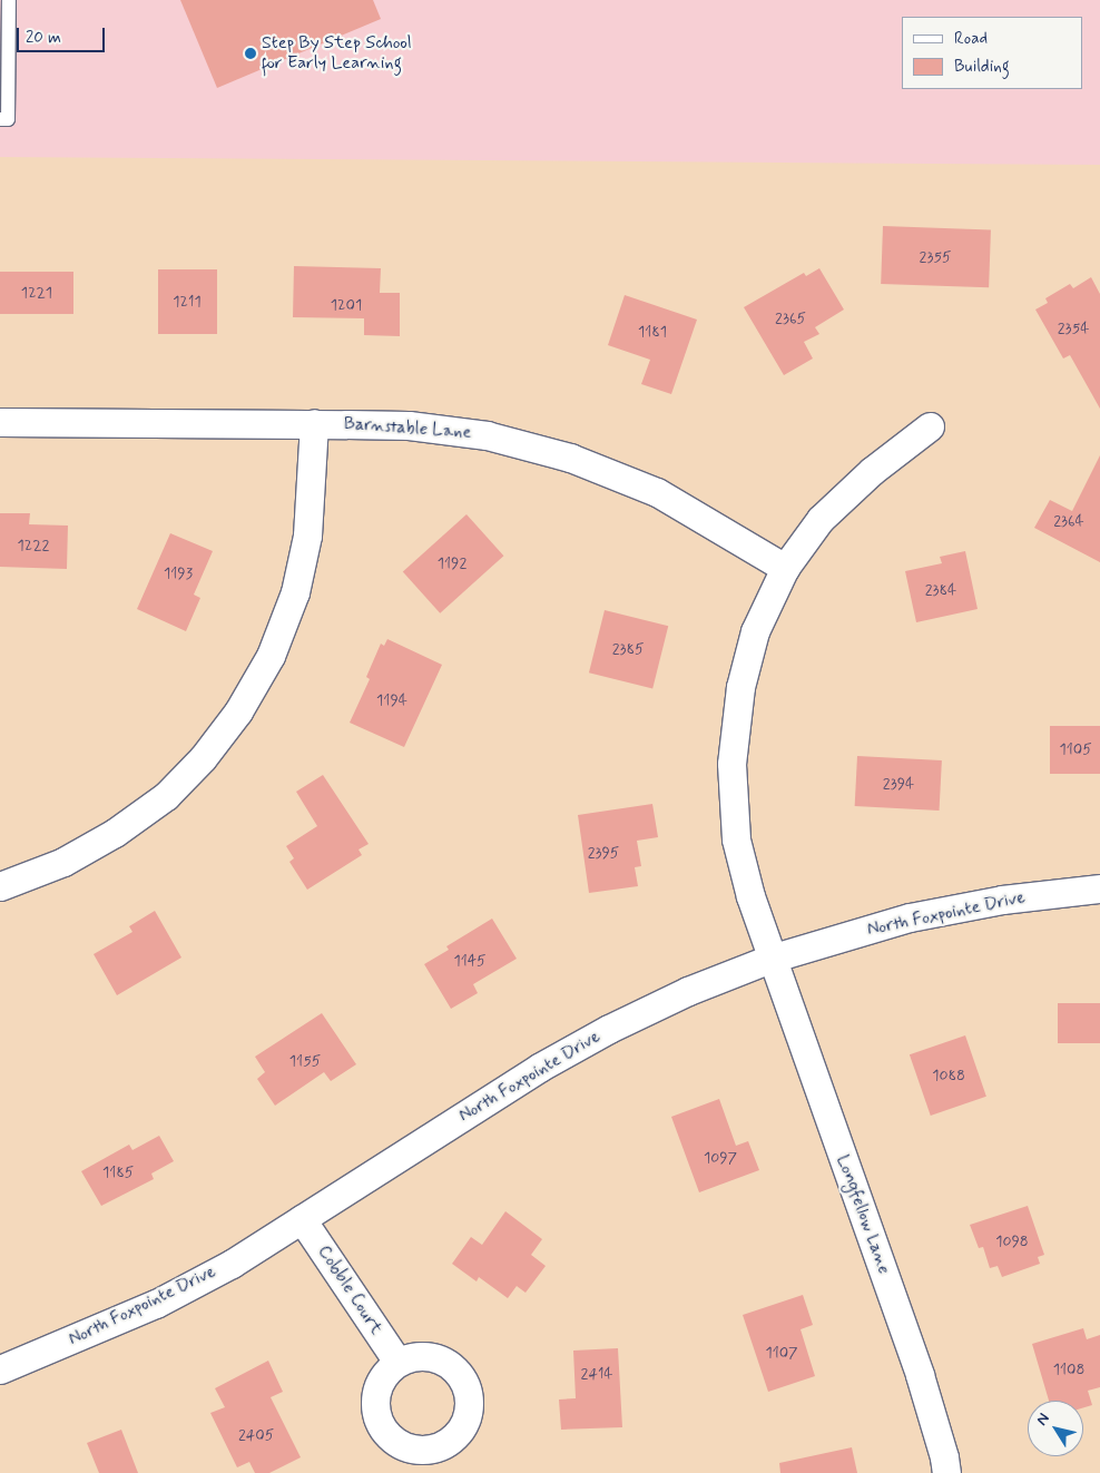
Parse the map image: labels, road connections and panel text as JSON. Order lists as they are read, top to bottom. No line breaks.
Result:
{"streets":{"street":["Barnstable Lane","North Foxpointe Drive","Longfellow Lane","Cobble Court"]},"crossings":[["Barnstable Lane","Longfellow Lane"],["North Foxpointe Drive","Longfellow Lane"],["North Foxpointe Drive","Cobble Court"]],"places":["Step By Step School for Early Learning"],"house_numbers":["2355","1221","1211","1201","2365","2354","1181","2364","1222","1192","1193","2384","2385","1194","1105","2394","2395","1145","1155","1088","1097","1185","1098","1107","1108","2414","2405"],"legend":["Road","Building"],"scale_bar":"20 m","north":"top left"}
